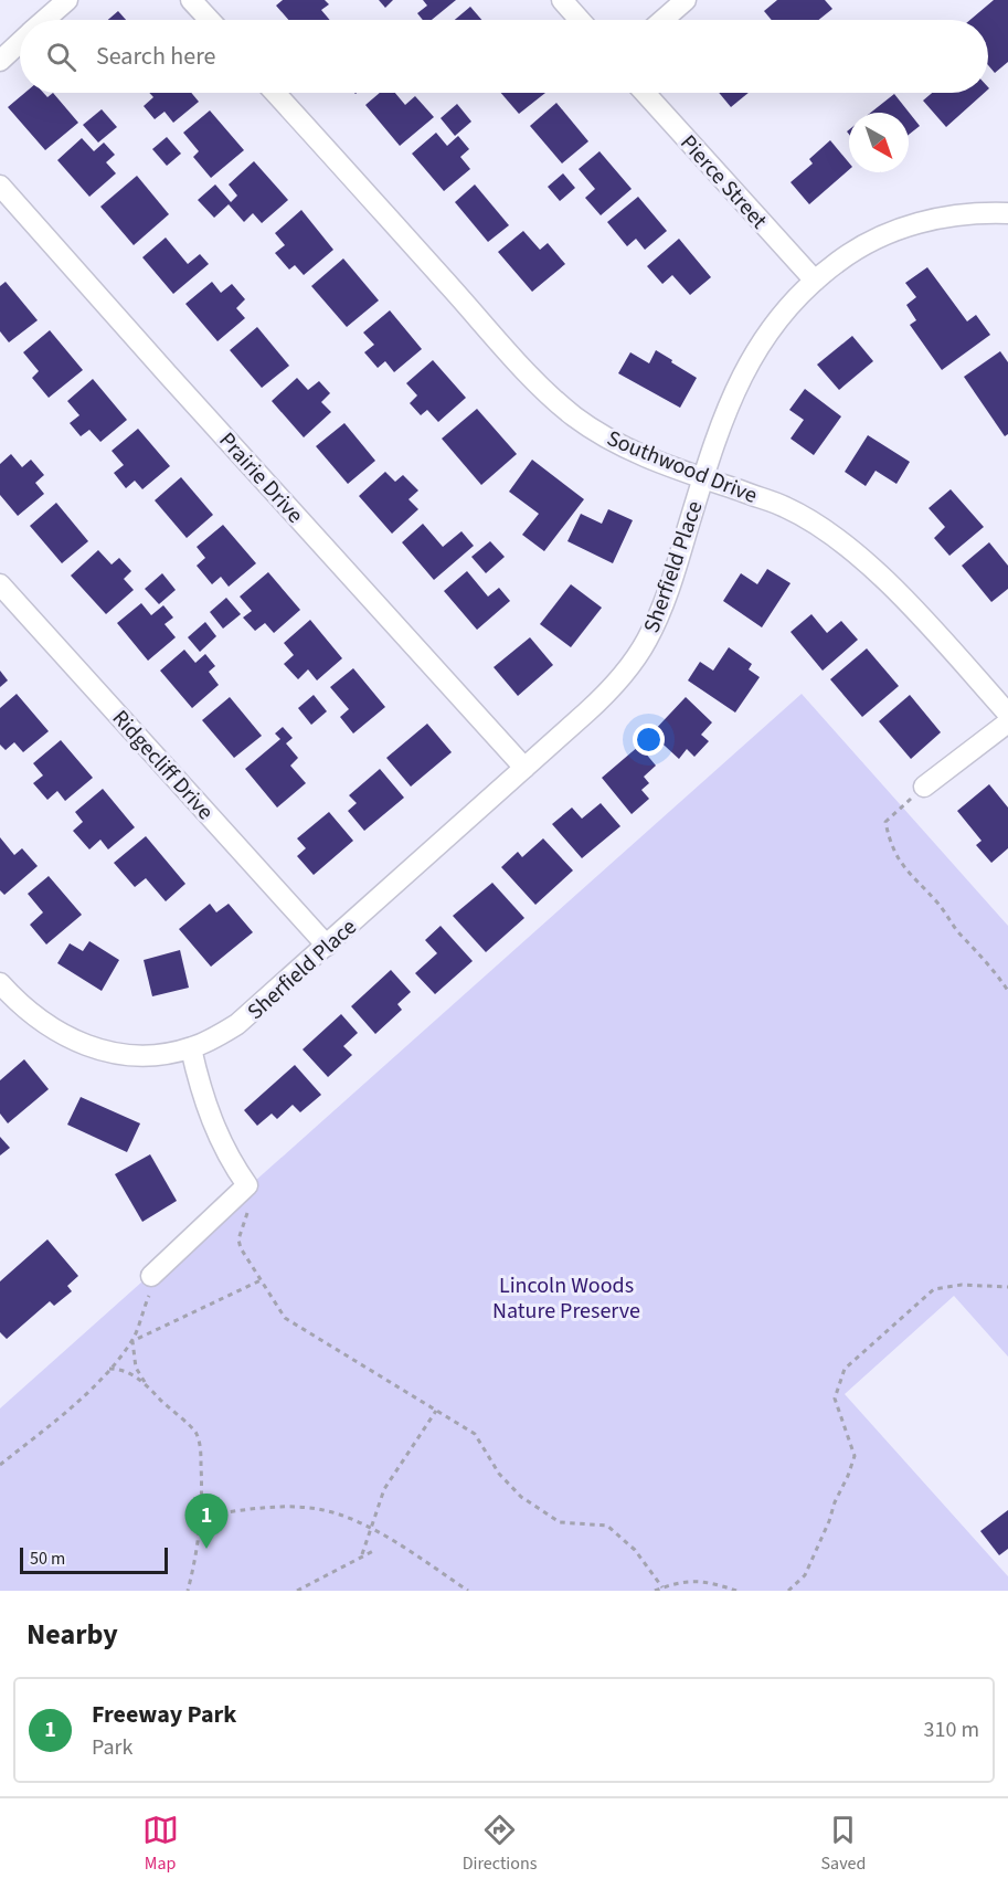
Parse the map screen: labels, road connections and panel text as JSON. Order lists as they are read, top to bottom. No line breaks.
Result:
{"streets":{"street":["Pierce Street","Southwood Drive","Prairie Drive","Sherfield Place","Ridgecliff Drive"]},"crossings":[["Pierce Street","Sherfield Place"],["Southwood Drive","Sherfield Place"],["Prairie Drive","Sherfield Place"],["Sherfield Place","Ridgecliff Drive"]],"parks":["Lincoln Woods Nature Preserve"],"scale_bar":"50 m","north":"bottom right","page":{"search":"Search here","pins":"1","scale":"50 m","heading":"Nearby","list":[{"mark":"1","name":"Freeway Park","note":"Park","value":"310 m"}],"nav":["Map","Directions","Saved"]}}
